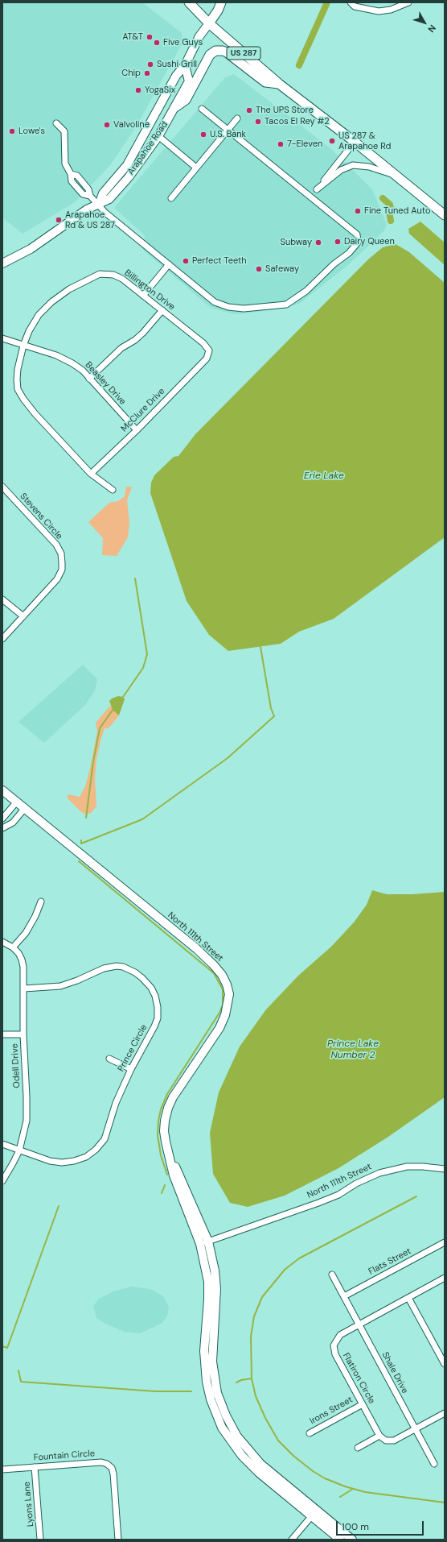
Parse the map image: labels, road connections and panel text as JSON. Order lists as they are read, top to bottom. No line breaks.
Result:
{"streets":{"main road":["US 287","Arapahoe Road"],"street":["Billington Drive","Beasley Drive","McClure Drive","Stevens Circle","North 111th Street","Prince Circle","Odell Drive","Flats Street","Shale Drive","Flatiron Circle","Irons Street","Fountain Circle","Lyons Lane"]},"crossings":[["US 287","Arapahoe Road"],["Billington Drive","Beasley Drive"],["Billington Drive","McClure Drive"],["Beasley Drive","McClure Drive"],["Prince Circle","Odell Drive"],["Flats Street","Shale Drive"],["Shale Drive","Flatiron Circle"],["Flatiron Circle","Irons Street"],["Fountain Circle","Lyons Lane"]],"water":["Erie Lake","Prince Lake Number 2"],"places":["AT&T","Five Guys","Sushi Grill","Chip","YogaSix","The UPS Store","Tacos El Rey #2","Valvoline","Lowe's","U.S. Bank","US 287 & Arapahoe Rd","7-Eleven","Fine Tuned Auto","Arapahoe Rd & US 287","Dairy Queen","Subway","Perfect Teeth","Safeway"],"scale_bar":"100 m","north":"bottom right"}
